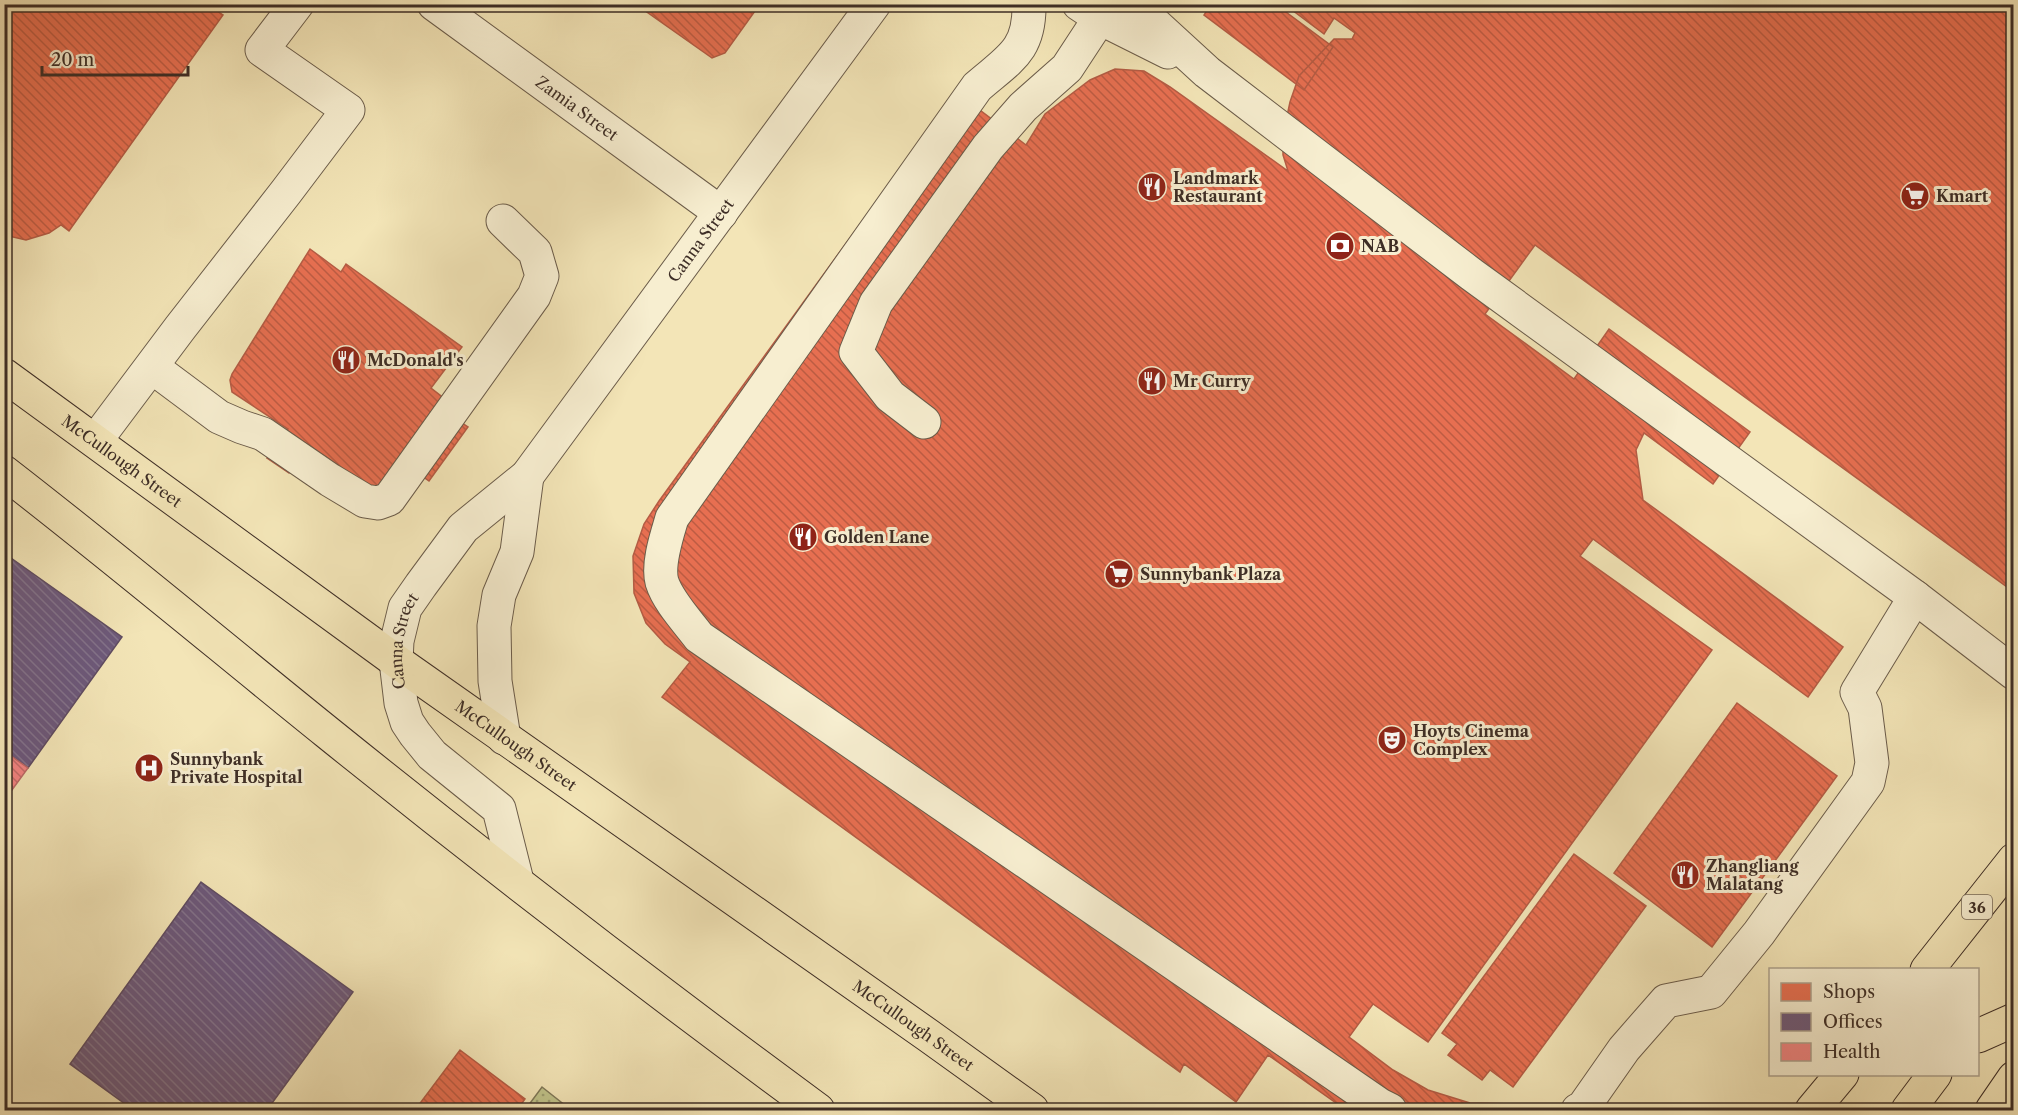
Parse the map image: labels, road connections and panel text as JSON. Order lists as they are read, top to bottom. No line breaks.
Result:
{"streets":{"main road":["McCullough Street","36"],"street":["Zamia Street","Canna Street"]},"crossings":[["Zamia Street","Canna Street"],["Canna Street","McCullough Street"]],"places":{"restaurant":["Landmark Restaurant","McDonald's","Mr Curry","Golden Lane","Zhangliang Malatang"],"supermarket":["Kmart","Sunnybank Plaza"],"bank":["NAB"],"theatre":["Hoyts Cinema Complex"],"hospital":["Sunnybank Private Hospital"]},"legend":["Shops","Offices","Health"],"scale_bar":"20 m"}
